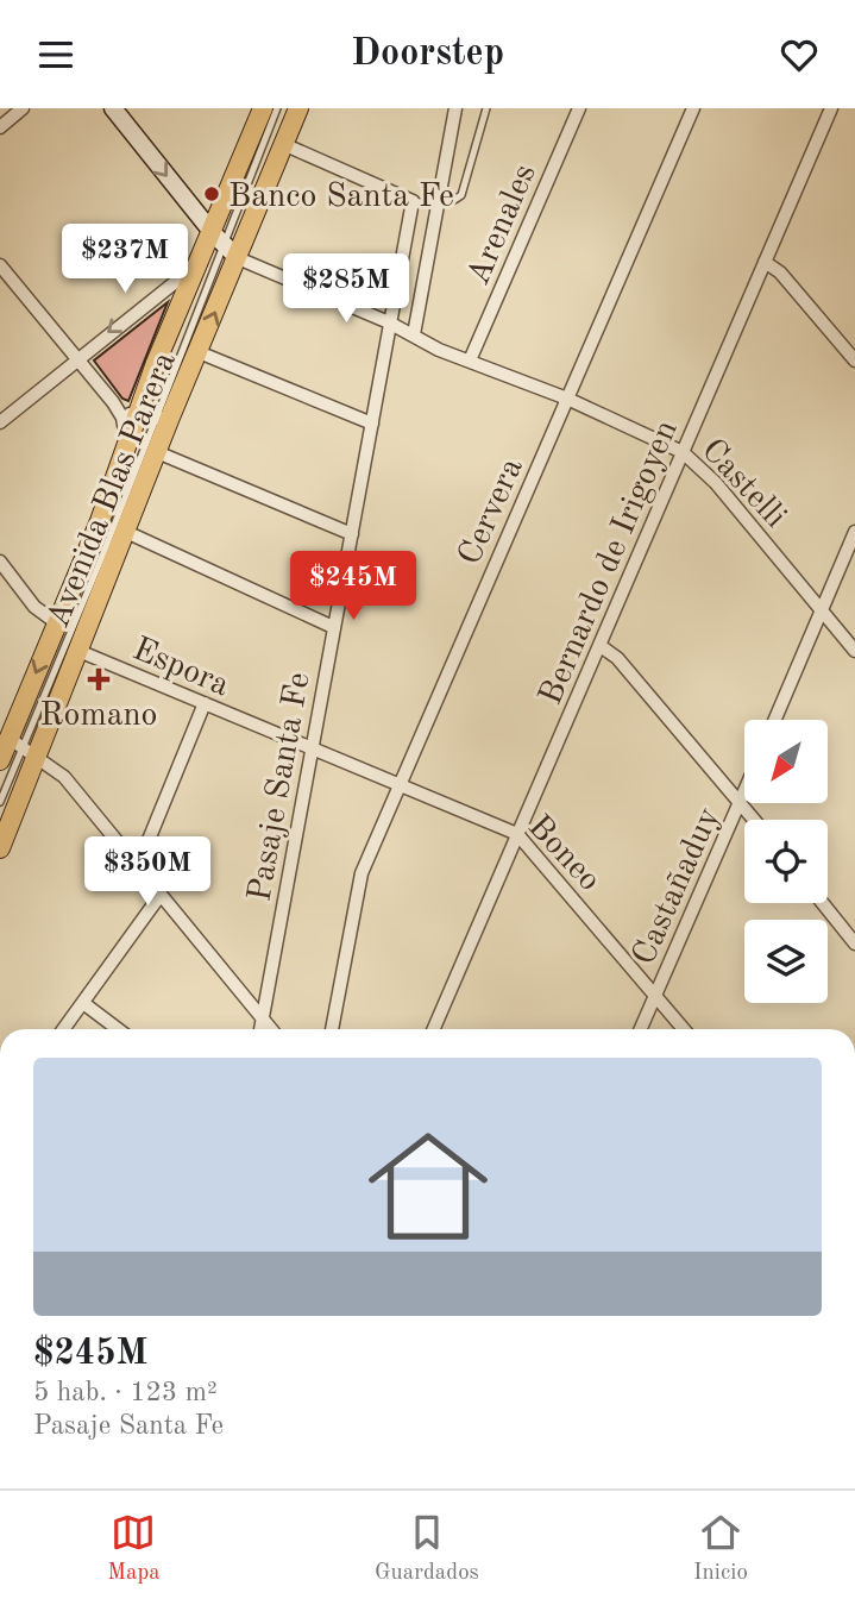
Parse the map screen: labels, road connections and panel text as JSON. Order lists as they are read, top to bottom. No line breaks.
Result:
{"streets":{"main road":["Avenida Blas Parera"],"street":["Arenales","Castelli","Cervera","Bernardo de Irigoyen","Espora","Pasaje Santa Fe","Boneo","Castañaduy"]},"crossings":[["Arenales","Castelli"],["Castelli","Avenida Blas Parera"],["Castelli","Cervera"],["Castelli","Bernardo de Irigoyen"],["Castelli","Pasaje Santa Fe"],["Avenida Blas Parera","Espora"],["Cervera","Boneo"],["Bernardo de Irigoyen","Boneo"],["Espora","Pasaje Santa Fe"],["Espora","Boneo"],["Pasaje Santa Fe","Boneo"],["Boneo","Castañaduy"]],"places":{"other":["Banco Santa Fe"],"health":["Romano"]},"north":"bottom left","page":{"header":"Doorstep","price":["$237M","$285M","$245M","$350M"],"list":[{"name":"$245M","note":"5 hab. · 123 m² · Pasaje Santa Fe"}],"tabs":["Mapa","Guardados","Inicio"]}}
